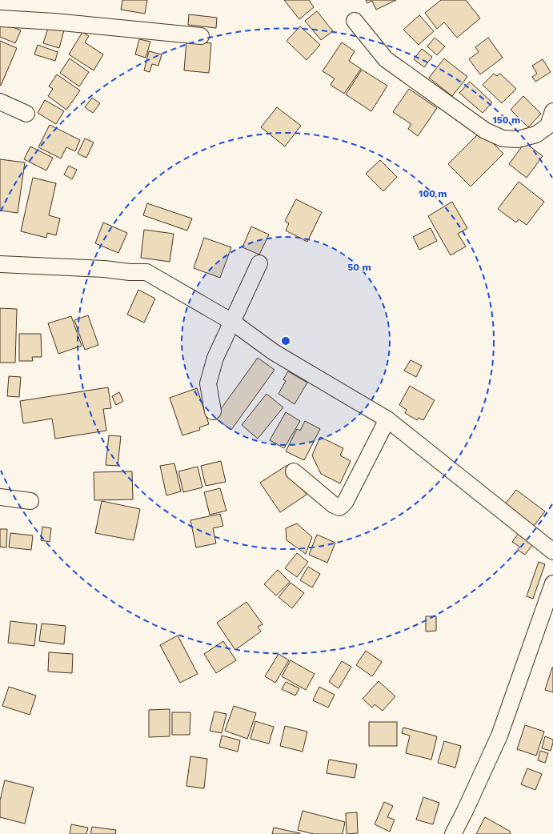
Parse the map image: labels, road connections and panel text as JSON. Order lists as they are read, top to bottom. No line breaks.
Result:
{"rings":["150 m","100 m","50 m"]}
